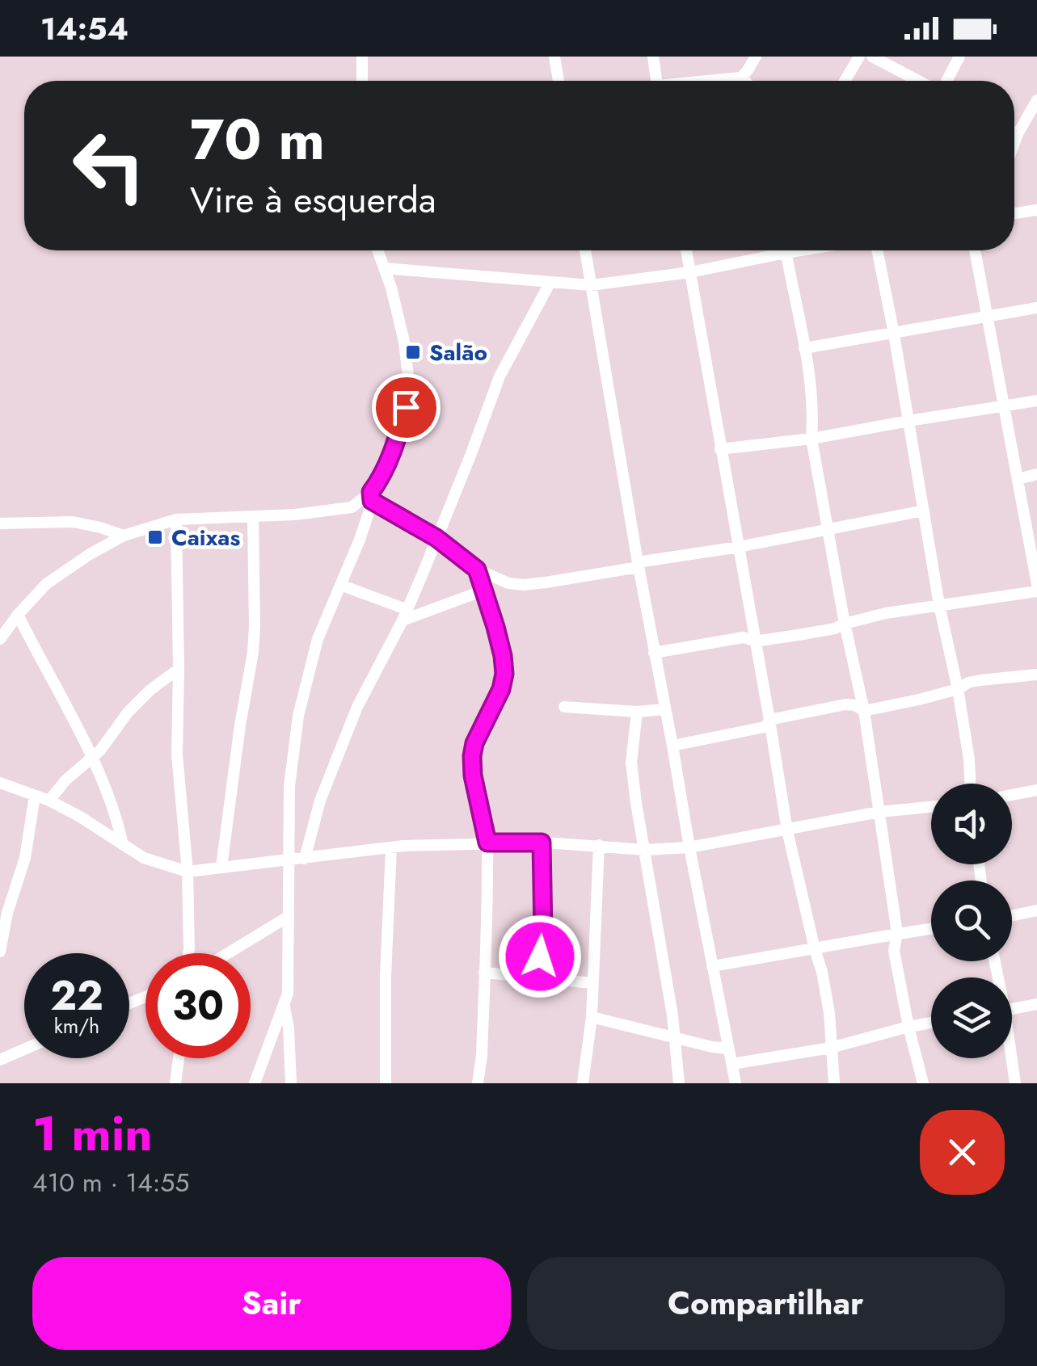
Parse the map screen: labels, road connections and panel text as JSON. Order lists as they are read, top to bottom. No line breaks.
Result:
{"places":{"transit":["Salão","Caixas"]},"page":{"status":"14:54","turn":["70 m","Vire à esquerda"],"speed":"22 km/h","limit":"30","heading":["1 min","410 m · 14:55"],"buttons":["Sair","Compartilhar"]}}
